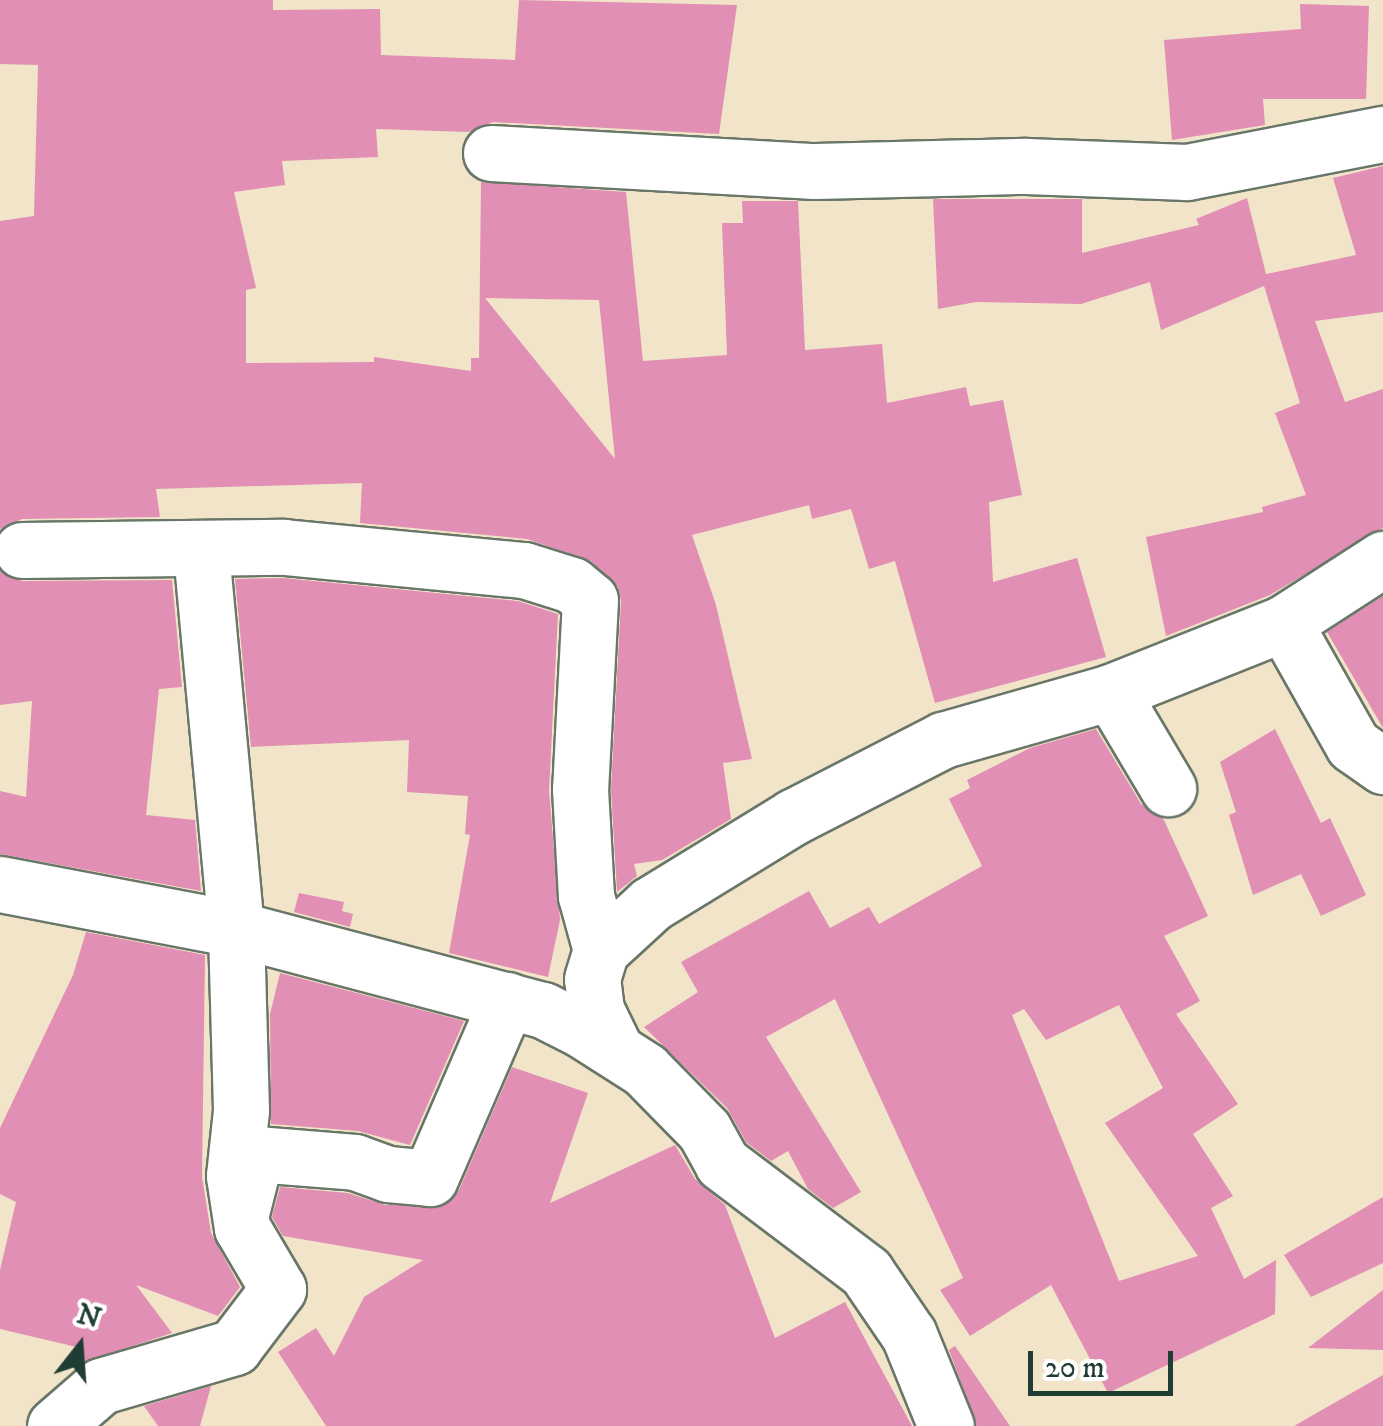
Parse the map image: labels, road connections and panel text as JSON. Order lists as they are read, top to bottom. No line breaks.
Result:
{"scale_bar":"20 m","north":"top"}
